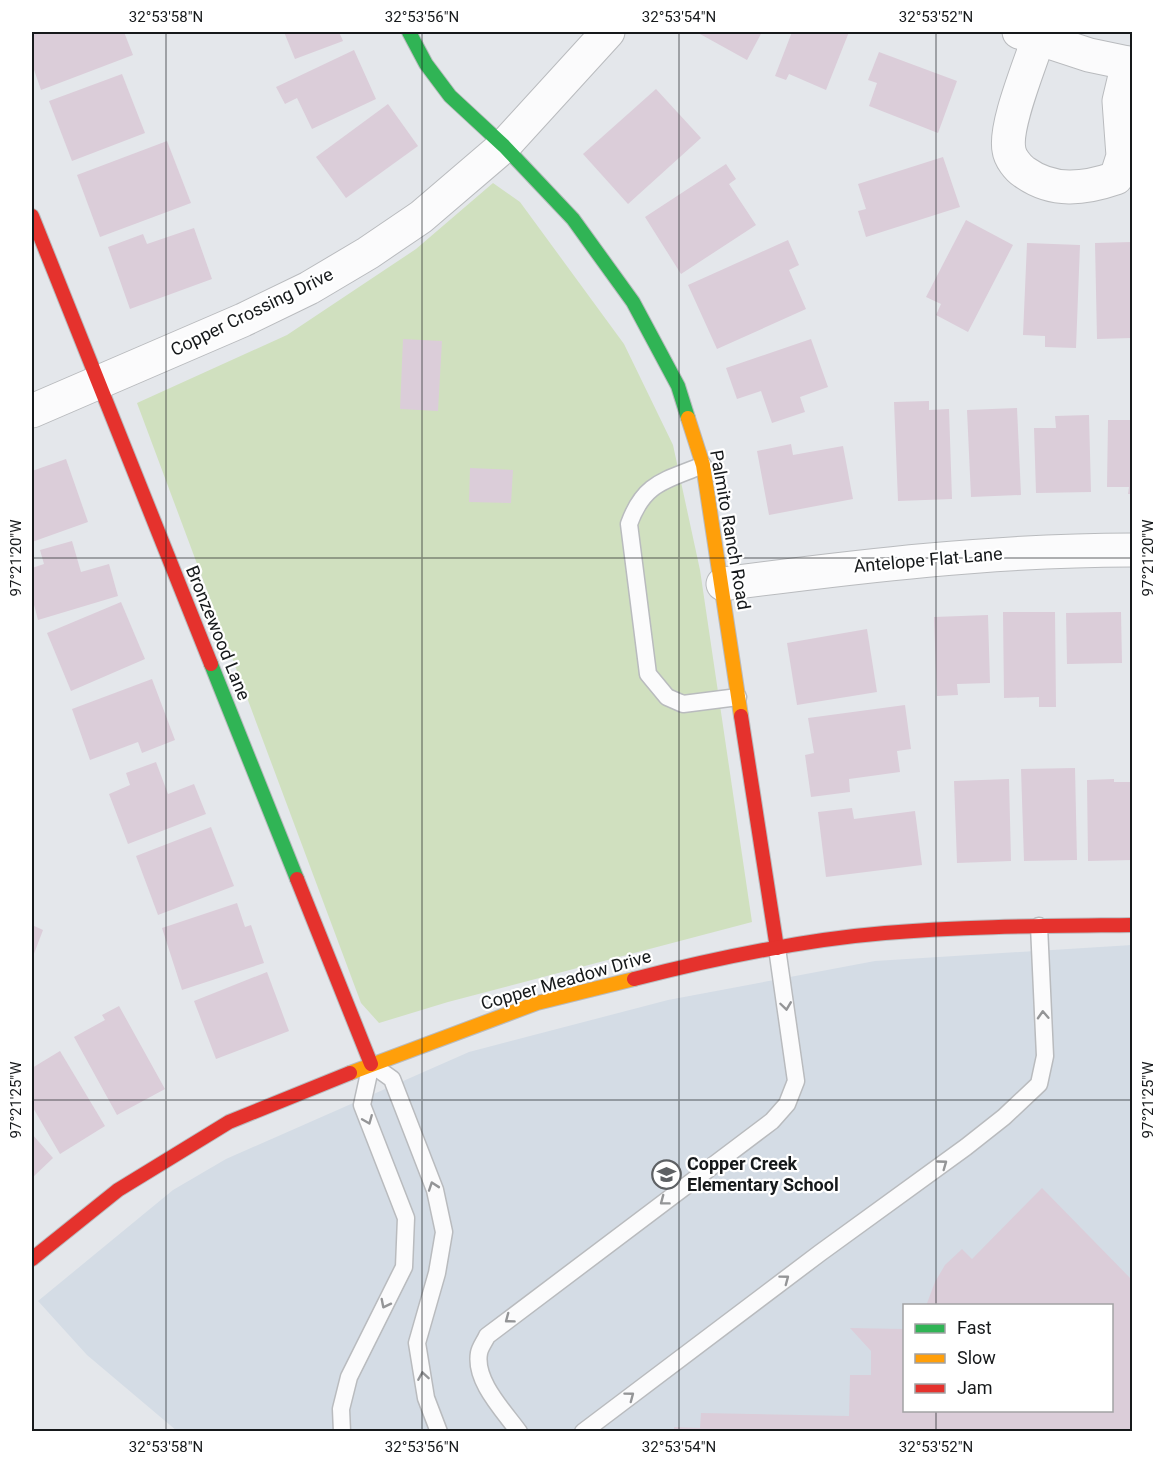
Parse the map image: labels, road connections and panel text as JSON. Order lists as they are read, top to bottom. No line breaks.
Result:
{"streets":{"street":["Copper Crossing Drive","Palmito Ranch Road","Antelope Flat Lane","Bronzewood Lane","Copper Meadow Drive"]},"crossings":[["Copper Crossing Drive","Palmito Ranch Road"],["Copper Crossing Drive","Bronzewood Lane"],["Palmito Ranch Road","Antelope Flat Lane"],["Palmito Ranch Road","Copper Meadow Drive"],["Bronzewood Lane","Copper Meadow Drive"]],"places":{"school or university":["Copper Creek Elementary School"]},"legend":["Fast","Slow","Jam"],"coordinates":["32°53'58\"N","32°53'56\"N","32°53'54\"N","32°53'52\"N","97°21'20\"W","97°21'25\"W"]}
